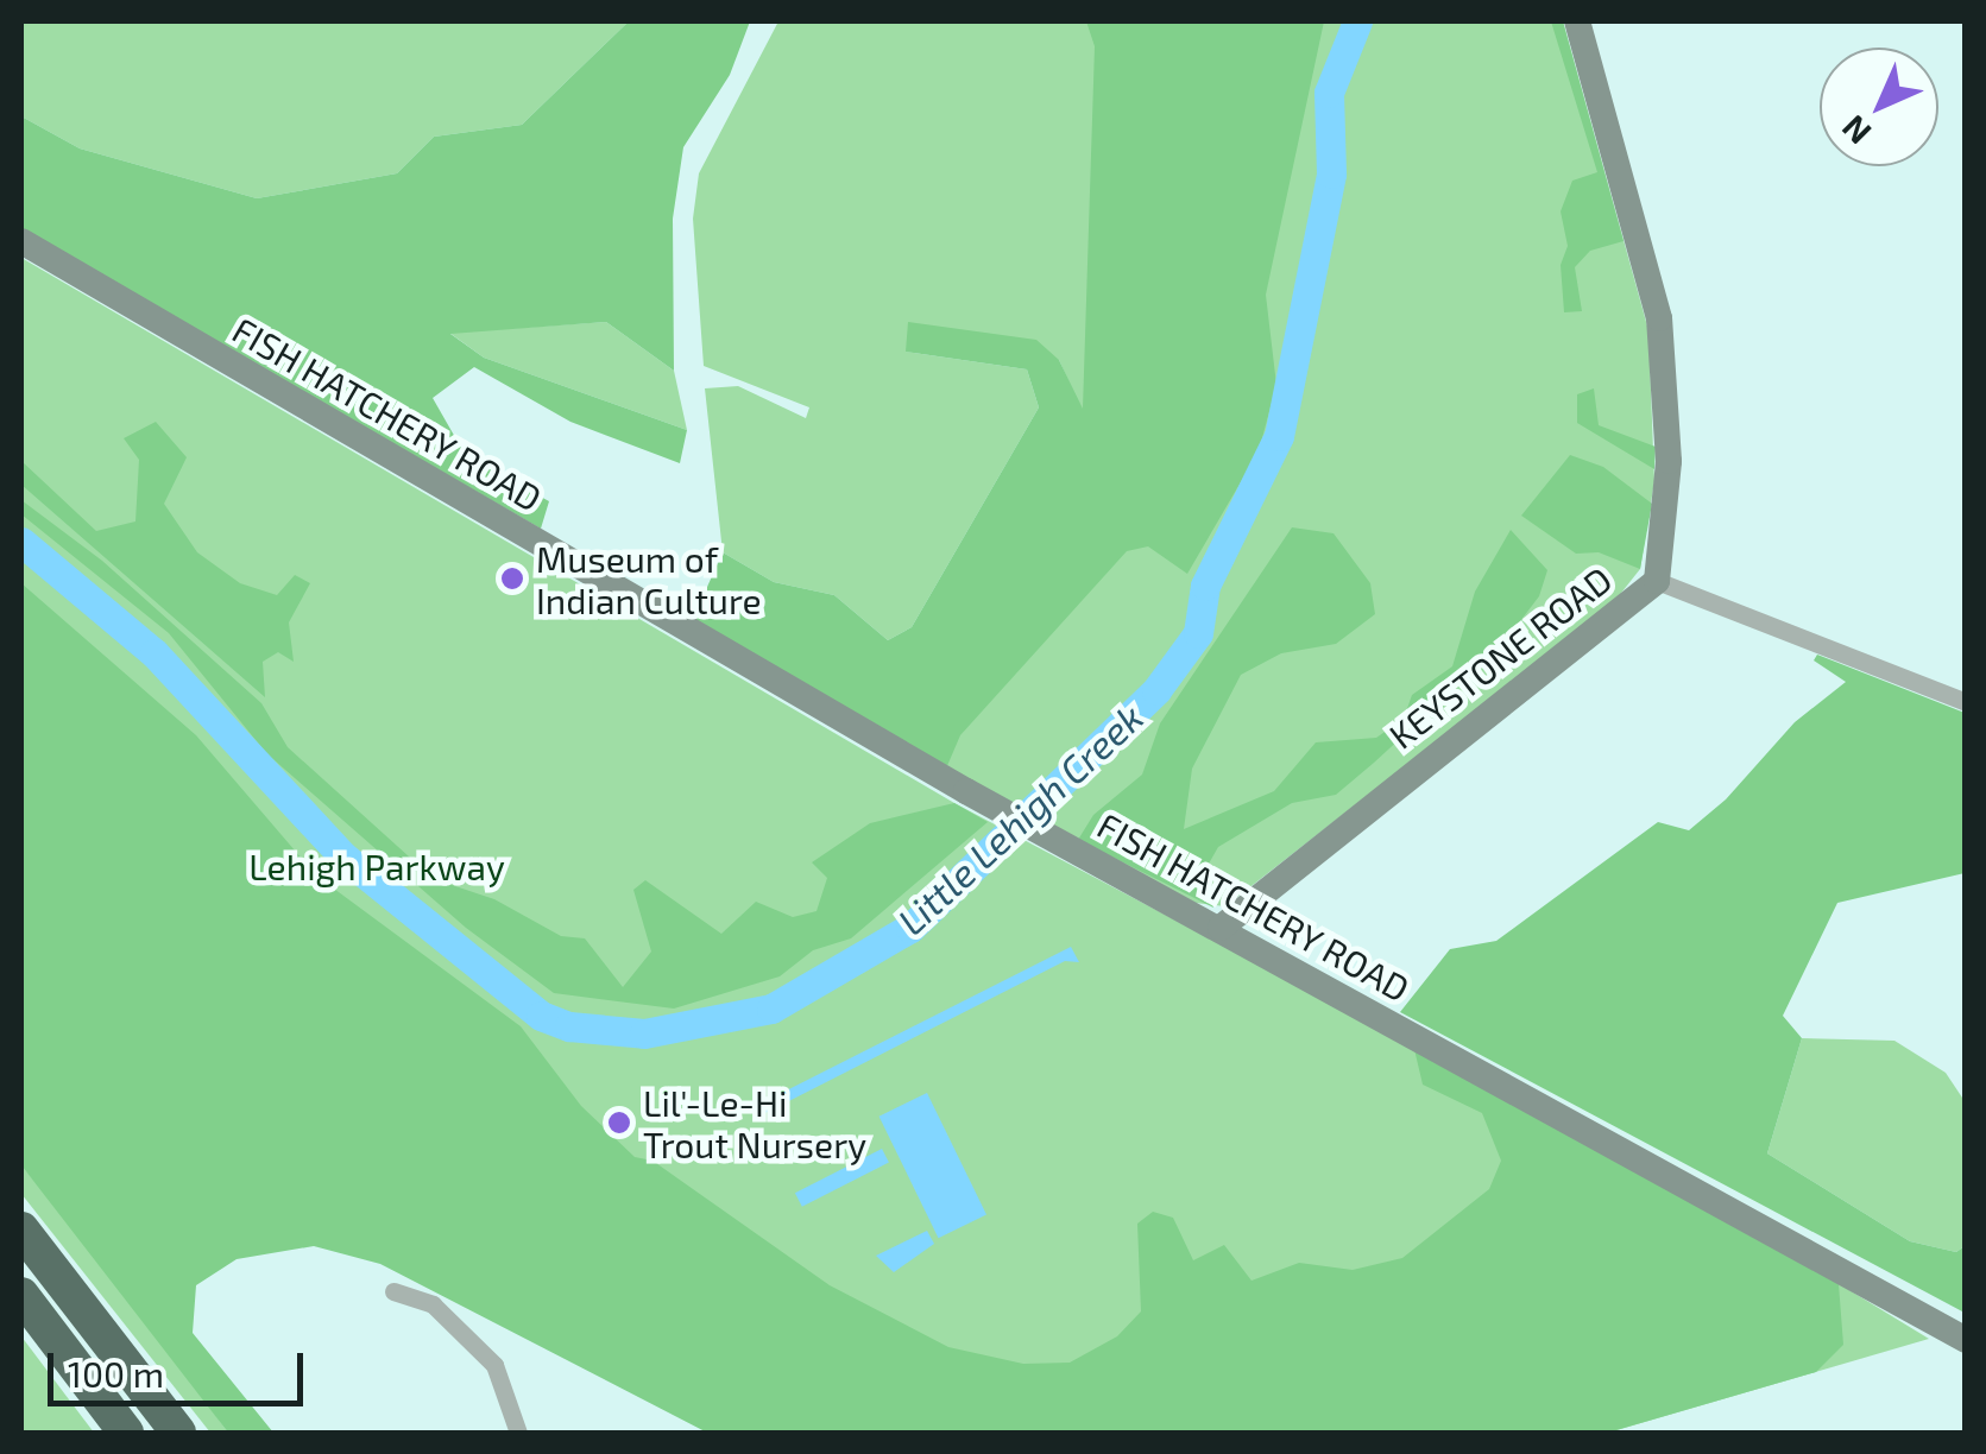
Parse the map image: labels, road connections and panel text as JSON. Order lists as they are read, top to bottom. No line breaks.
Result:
{"streets":{"street":["FISH HATCHERY ROAD","KEYSTONE ROAD"]},"crossings":[["FISH HATCHERY ROAD","KEYSTONE ROAD"]],"water":["Little Lehigh Creek"],"parks":["Lehigh Parkway"],"places":["Museum of Indian Culture","Lil'-Le-Hi Trout Nursery"],"scale_bar":"100 m","north":"bottom left"}
